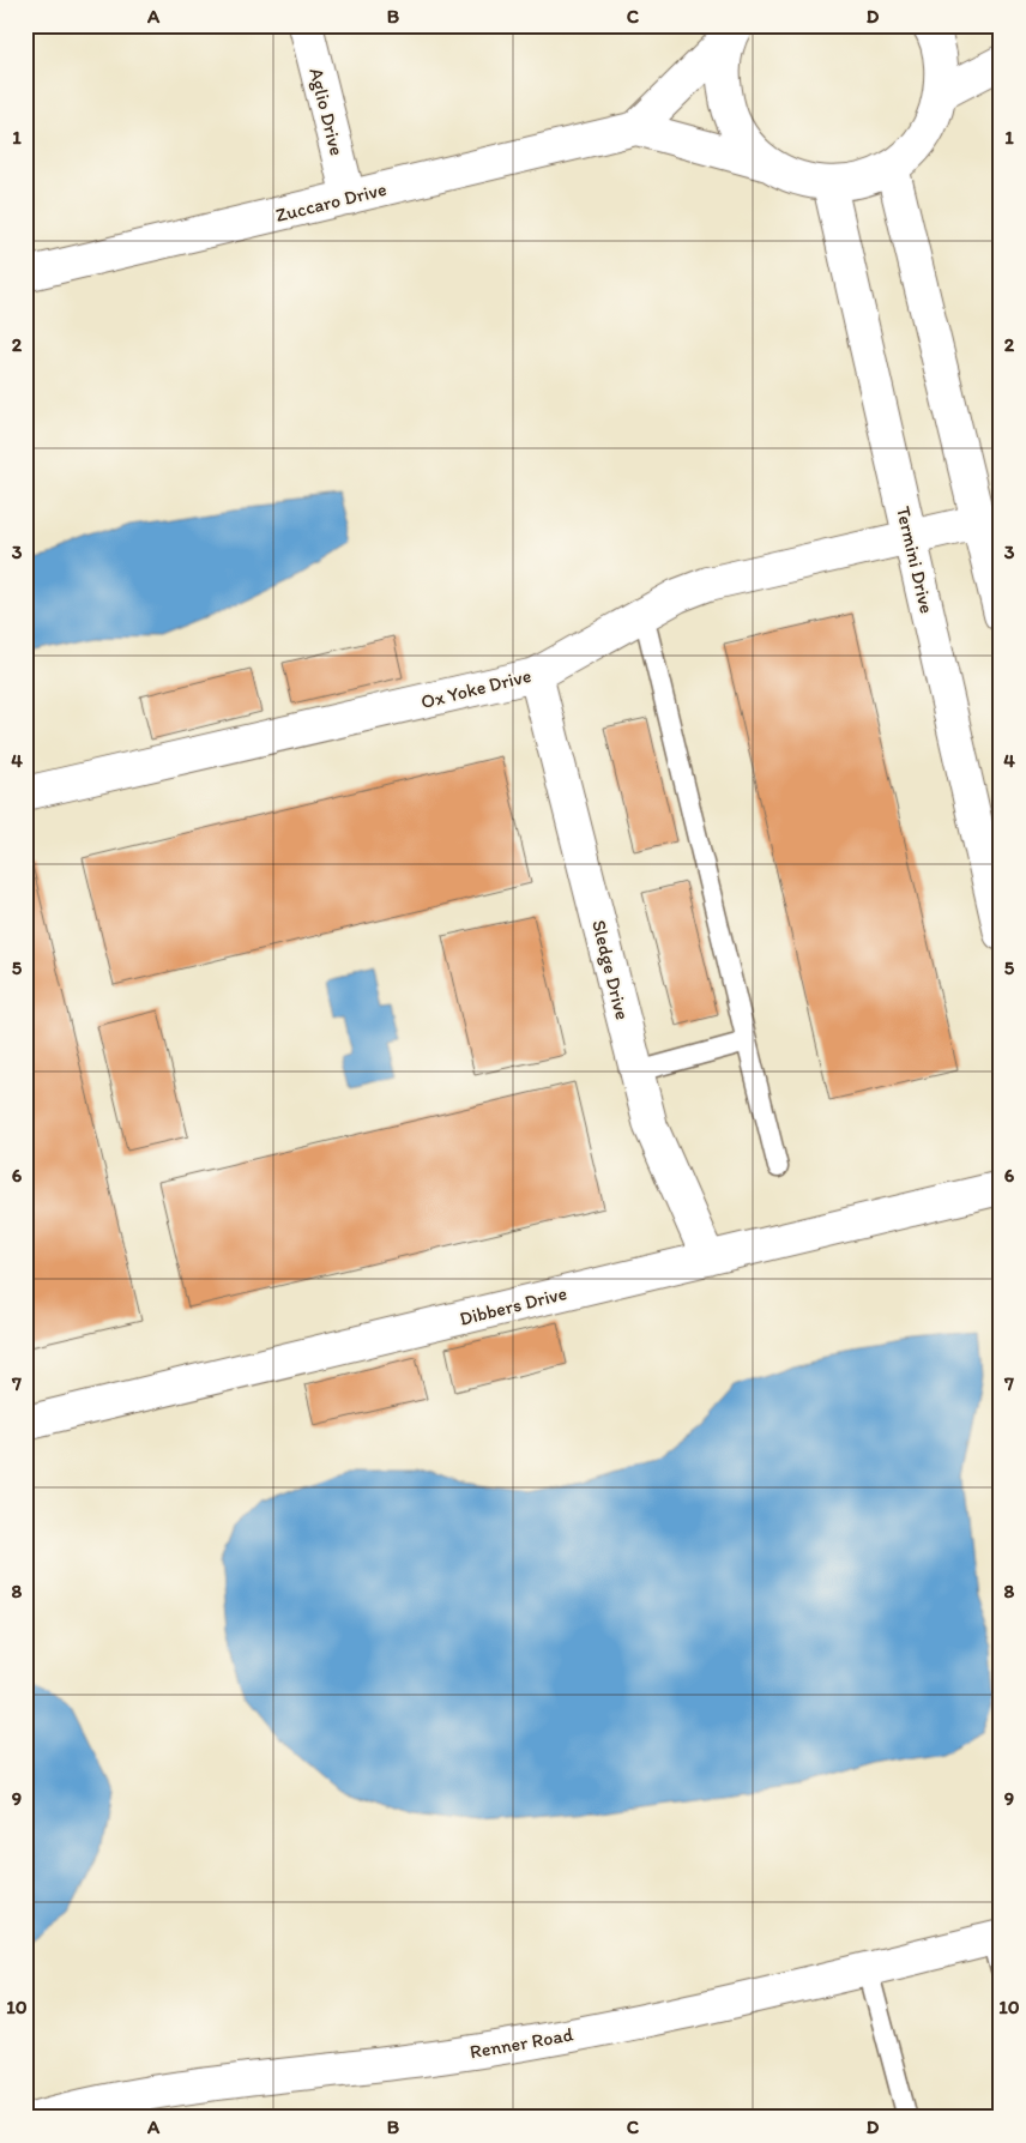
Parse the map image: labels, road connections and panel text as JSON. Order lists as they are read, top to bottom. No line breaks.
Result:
{"streets":{"street":["Aglio Drive","Zuccaro Drive","Termini Drive","Ox Yoke Drive","Sledge Drive","Dibbers Drive","Renner Road"]},"crossings":[["Aglio Drive","Zuccaro Drive"],["Termini Drive","Ox Yoke Drive"],["Ox Yoke Drive","Sledge Drive"],["Sledge Drive","Dibbers Drive"]],"grid":{"columns":["A","B","C","D"],"rows":["1","2","3","4","5","6","7","8","9","10"]}}
